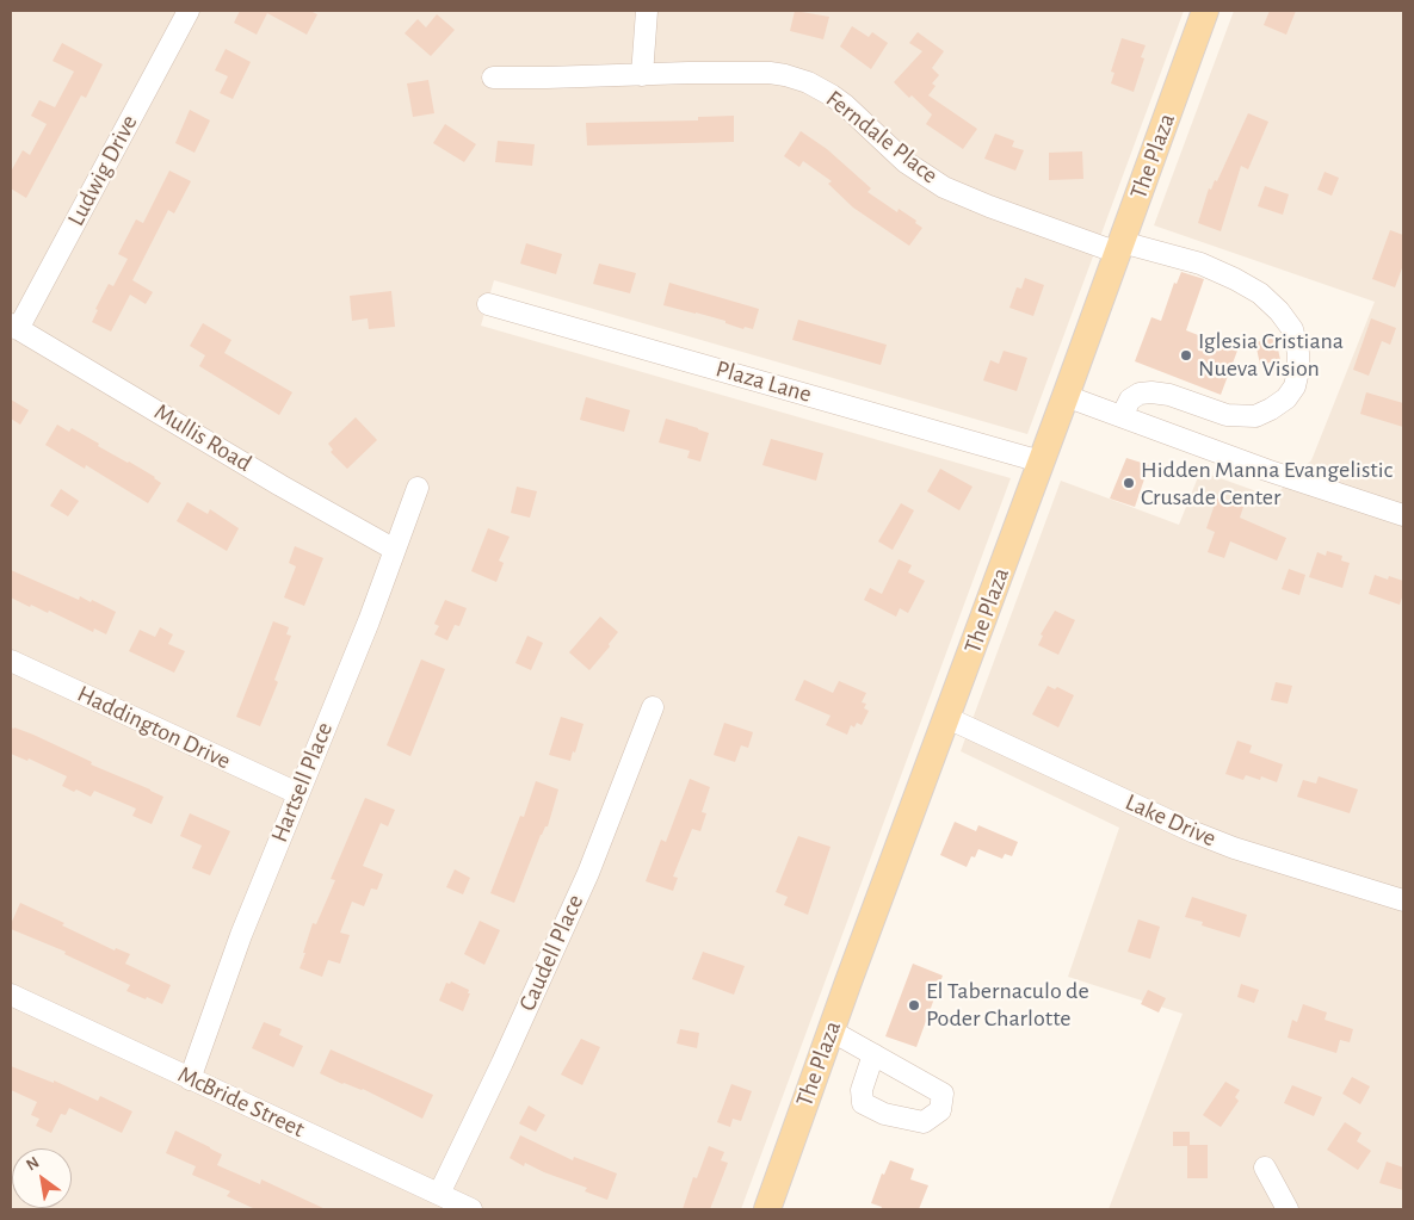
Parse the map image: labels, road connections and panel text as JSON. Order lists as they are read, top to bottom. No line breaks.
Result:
{"streets":{"main road":["The Plaza"],"street":["Ferndale Place","Ludwig Drive","Plaza Lane","Mullis Road","Haddington Drive","Hartsell Place","Lake Drive","Caudell Place","McBride Street"]},"crossings":[["Ferndale Place","The Plaza"],["The Plaza","Plaza Lane"],["The Plaza","Lake Drive"],["Ludwig Drive","Mullis Road"],["Mullis Road","Hartsell Place"],["Haddington Drive","Hartsell Place"],["Hartsell Place","McBride Street"],["Caudell Place","McBride Street"]],"places":["Iglesia Cristiana Nueva Vision","Hidden Manna Evangelistic Crusade Center","El Tabernaculo de Poder Charlotte"],"north":"top left"}
